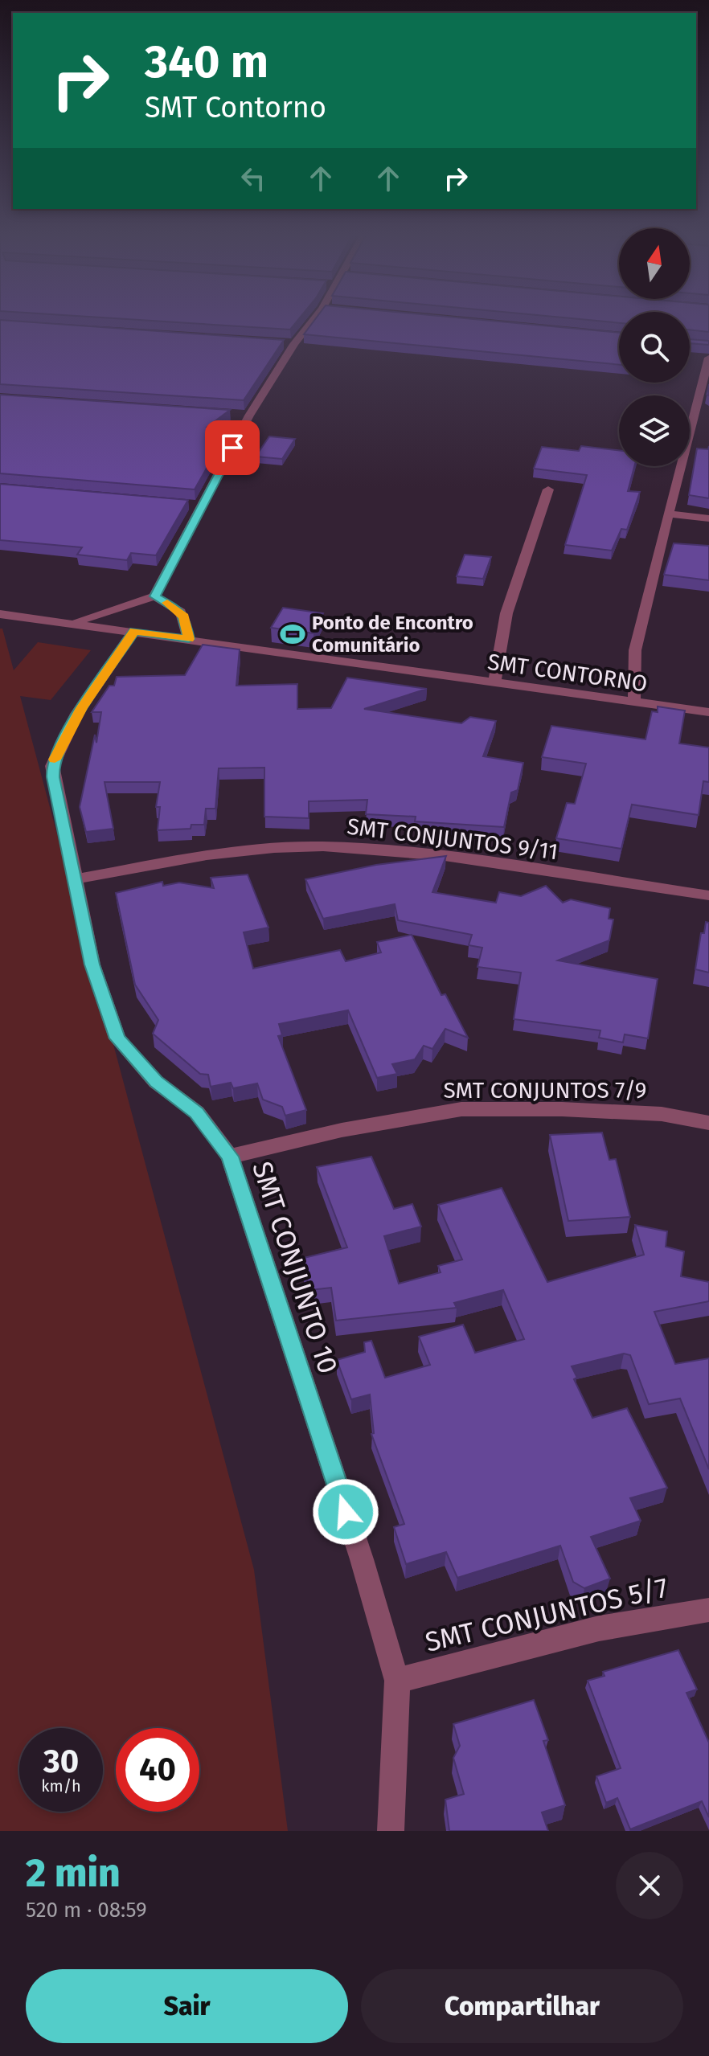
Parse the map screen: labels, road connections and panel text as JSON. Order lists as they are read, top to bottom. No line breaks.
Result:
{"streets":{"street":["SMT CONTORNO","SMT CONJUNTOS 9/11","SMT CONJUNTOS 7/9","SMT CONJUNTO 10","SMT CONJUNTOS 5/7"]},"crossings":[["SMT CONTORNO","SMT CONJUNTO 10"],["SMT CONJUNTOS 9/11","SMT CONJUNTO 10"],["SMT CONJUNTOS 7/9","SMT CONJUNTO 10"],["SMT CONJUNTO 10","SMT CONJUNTOS 5/7"]],"places":{"sports":["Ponto de Encontro Comunitário"]},"north":"top","page":{"turn":["340 m","SMT Contorno"],"speed":"30 km/h","limit":"40","heading":["2 min","520 m · 08:59"],"buttons":["Sair","Compartilhar"]}}
